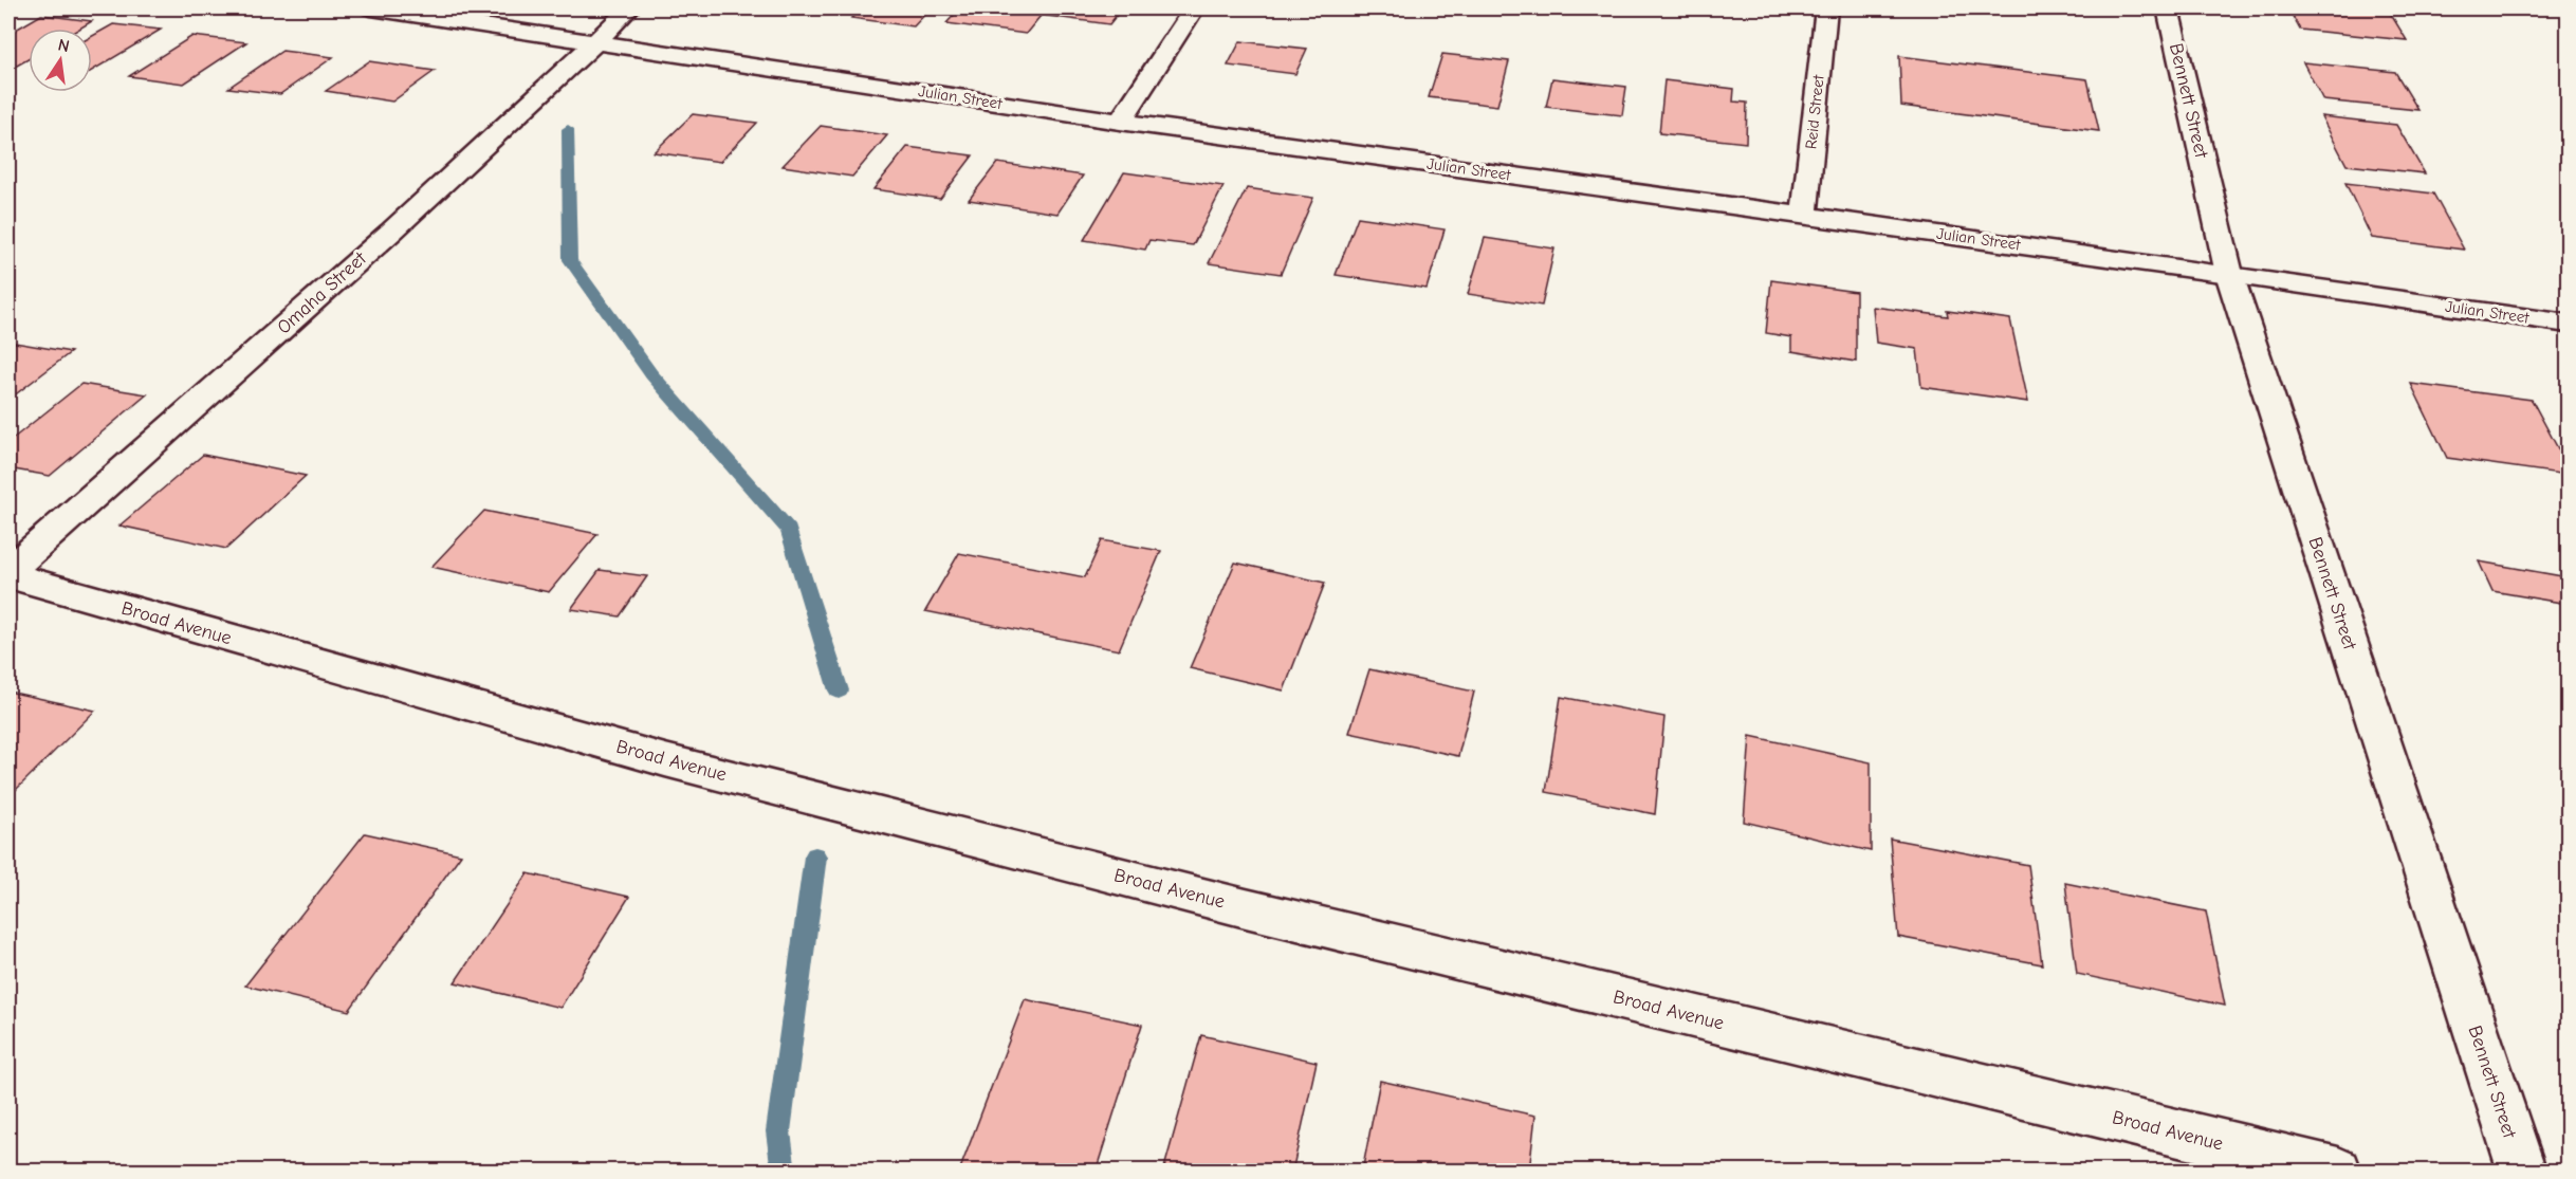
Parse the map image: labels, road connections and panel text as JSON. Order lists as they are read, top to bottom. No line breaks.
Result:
{"streets":{"street":["Julian Street","Bennett Street","Reid Street","Omaha Street","Broad Avenue"]},"crossings":[["Julian Street","Bennett Street"],["Julian Street","Reid Street"],["Julian Street","Omaha Street"],["Omaha Street","Broad Avenue"]],"north":"top"}
